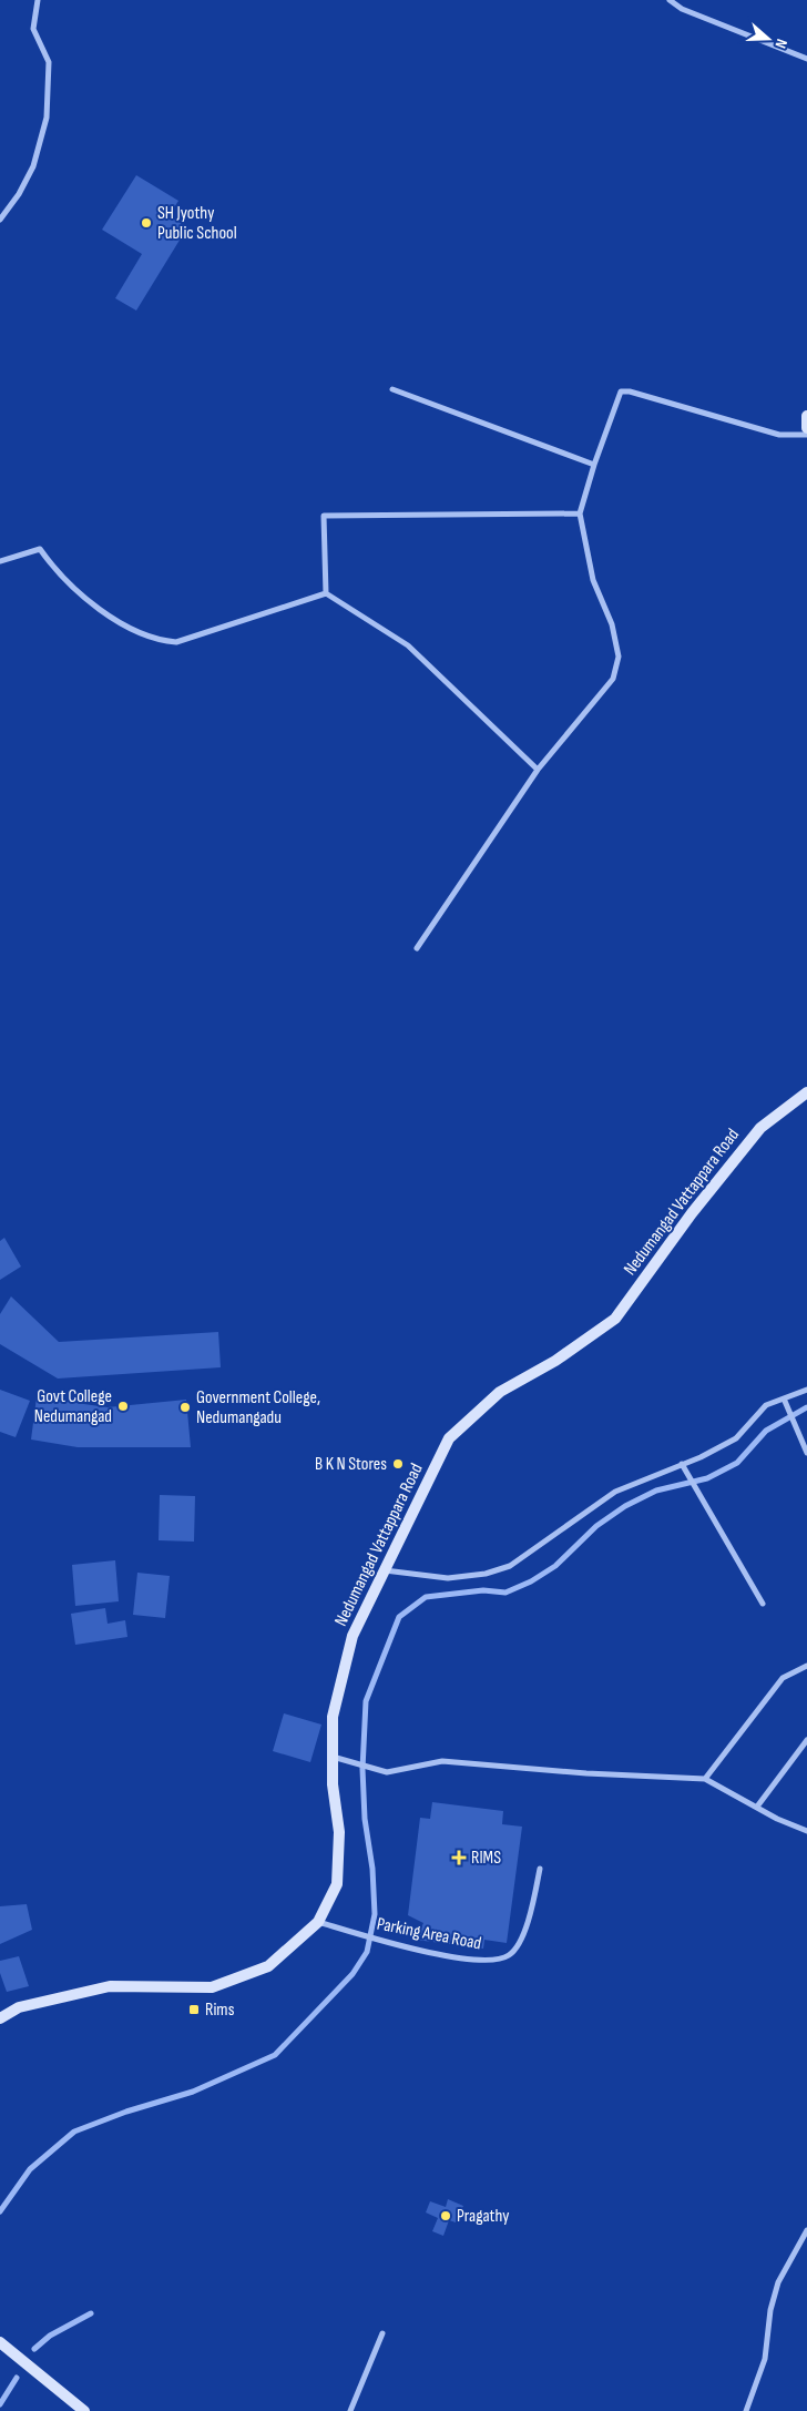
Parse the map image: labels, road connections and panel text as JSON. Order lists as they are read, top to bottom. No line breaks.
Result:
{"streets":{"main road":["Nedumangad Vattappara Road"],"street":["Parking Area Road"]},"crossings":[["Nedumangad Vattappara Road","Parking Area Road"]],"places":{"other":["SH Jyothy Public School","Govt College Nedumangad","Government College, Nedumangadu","B K N Stores","Pragathy"],"health":["RIMS"],"transit":["Rims"]},"north":"right"}
